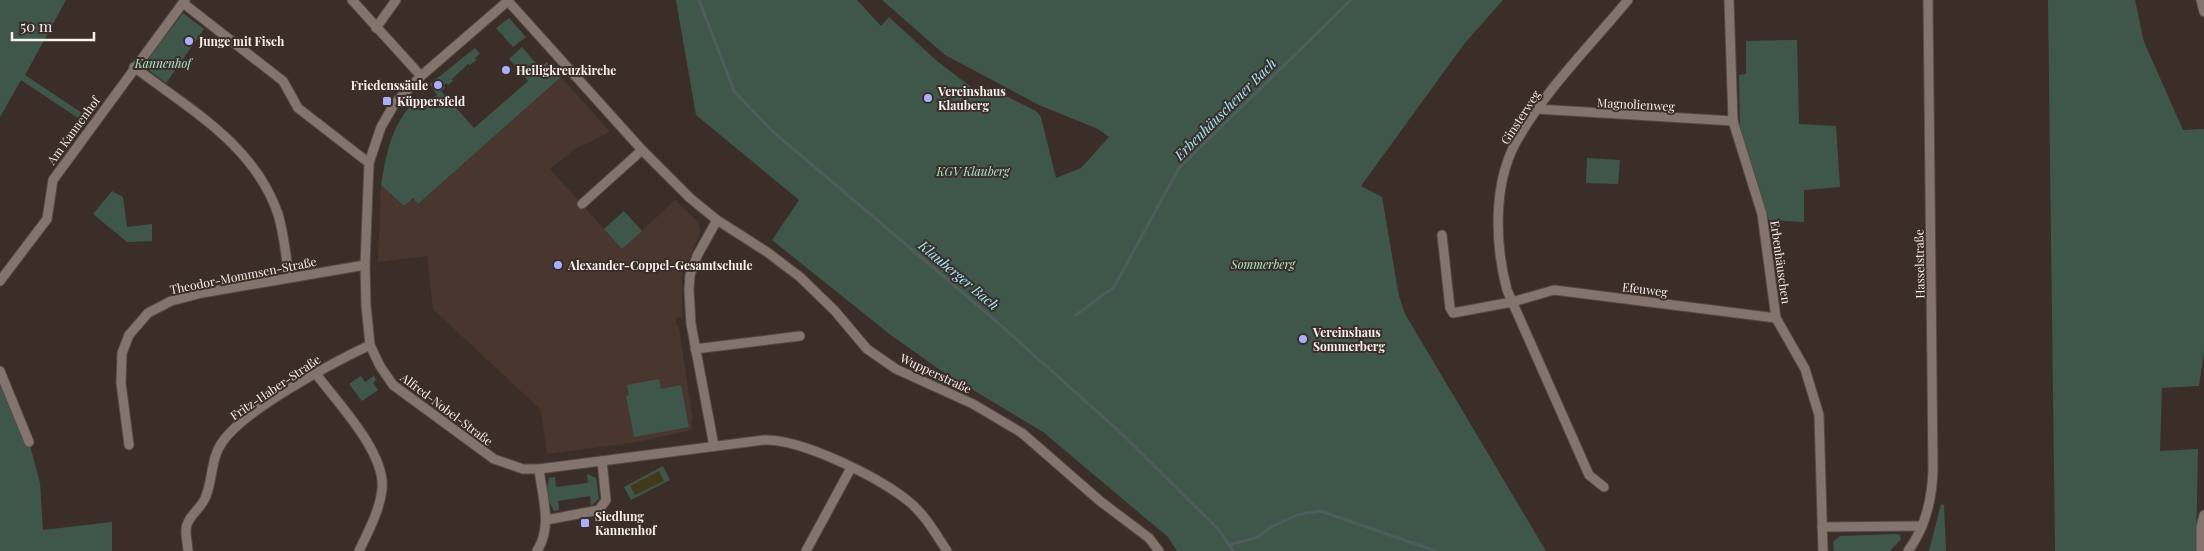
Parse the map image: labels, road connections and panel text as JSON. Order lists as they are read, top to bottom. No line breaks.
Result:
{"streets":{"street":["Magnolienweg","Ginsterweg","Am Kannenhof","Erbenhäuschen","Hasselstraße","Theodor-Mommsen-Straße","Efeuweg","Wupperstraße","Fritz-Haber-Straße","Alfred-Nobel-Straße"]},"crossings":[["Magnolienweg","Ginsterweg"],["Magnolienweg","Erbenhäuschen"],["Ginsterweg","Efeuweg"],["Erbenhäuschen","Efeuweg"],["Theodor-Mommsen-Straße","Alfred-Nobel-Straße"],["Wupperstraße","Alfred-Nobel-Straße"],["Fritz-Haber-Straße","Alfred-Nobel-Straße"]],"water":["Erbenhäuschener Bach","Klauberger Bach"],"parks":["Kannenhof","KGV Klauberg","Sommerberg"],"places":{"other":["Junge mit Fisch","Heiligkreuzkirche","Friedenssäule","Vereinshaus Klauberg","Alexander-Coppel-Gesamtschule","Vereinshaus Sommerberg"],"transit":["Küppersfeld","Siedlung Kannenhof"]},"scale_bar":"50 m"}
